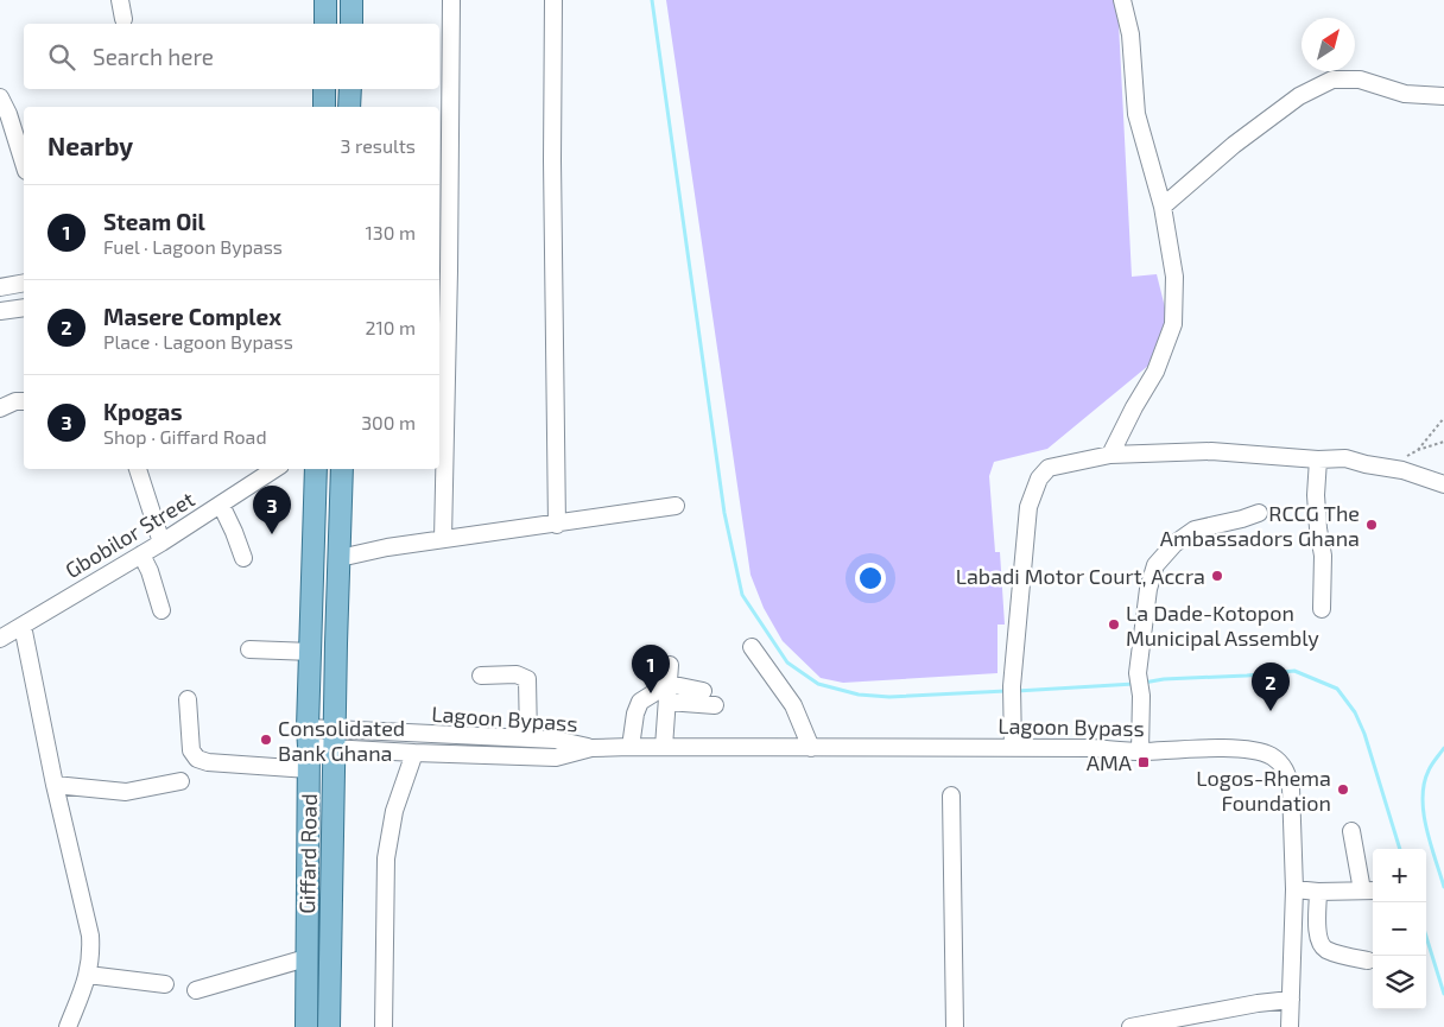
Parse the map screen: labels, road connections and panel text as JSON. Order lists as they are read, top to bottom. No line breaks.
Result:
{"streets":{"main road":["Giffard Road"],"street":["Gbobilor Street","Lagoon Bypass"]},"crossings":[["Lagoon Bypass","Giffard Road"]],"places":{"other":["RCCG The Ambassadors Ghana","Labadi Motor Court, Accra","La Dade-Kotopon Municipal Assembly","Consolidated Bank Ghana","Logos-Rhema Foundation"],"transit":["AMA"]},"north":"top right","page":{"search":"Search here","heading":["Nearby","3 results"],"list":[{"mark":"1","name":"Steam Oil","note":"Fuel · Lagoon Bypass","value":"130 m"},{"mark":"2","name":"Masere Complex","note":"Place · Lagoon Bypass","value":"210 m"},{"mark":"3","name":"Kpogas","note":"Shop · Giffard Road","value":"300 m"}],"pins":["3","1","2"],"map_buttons":["+","−"]}}
